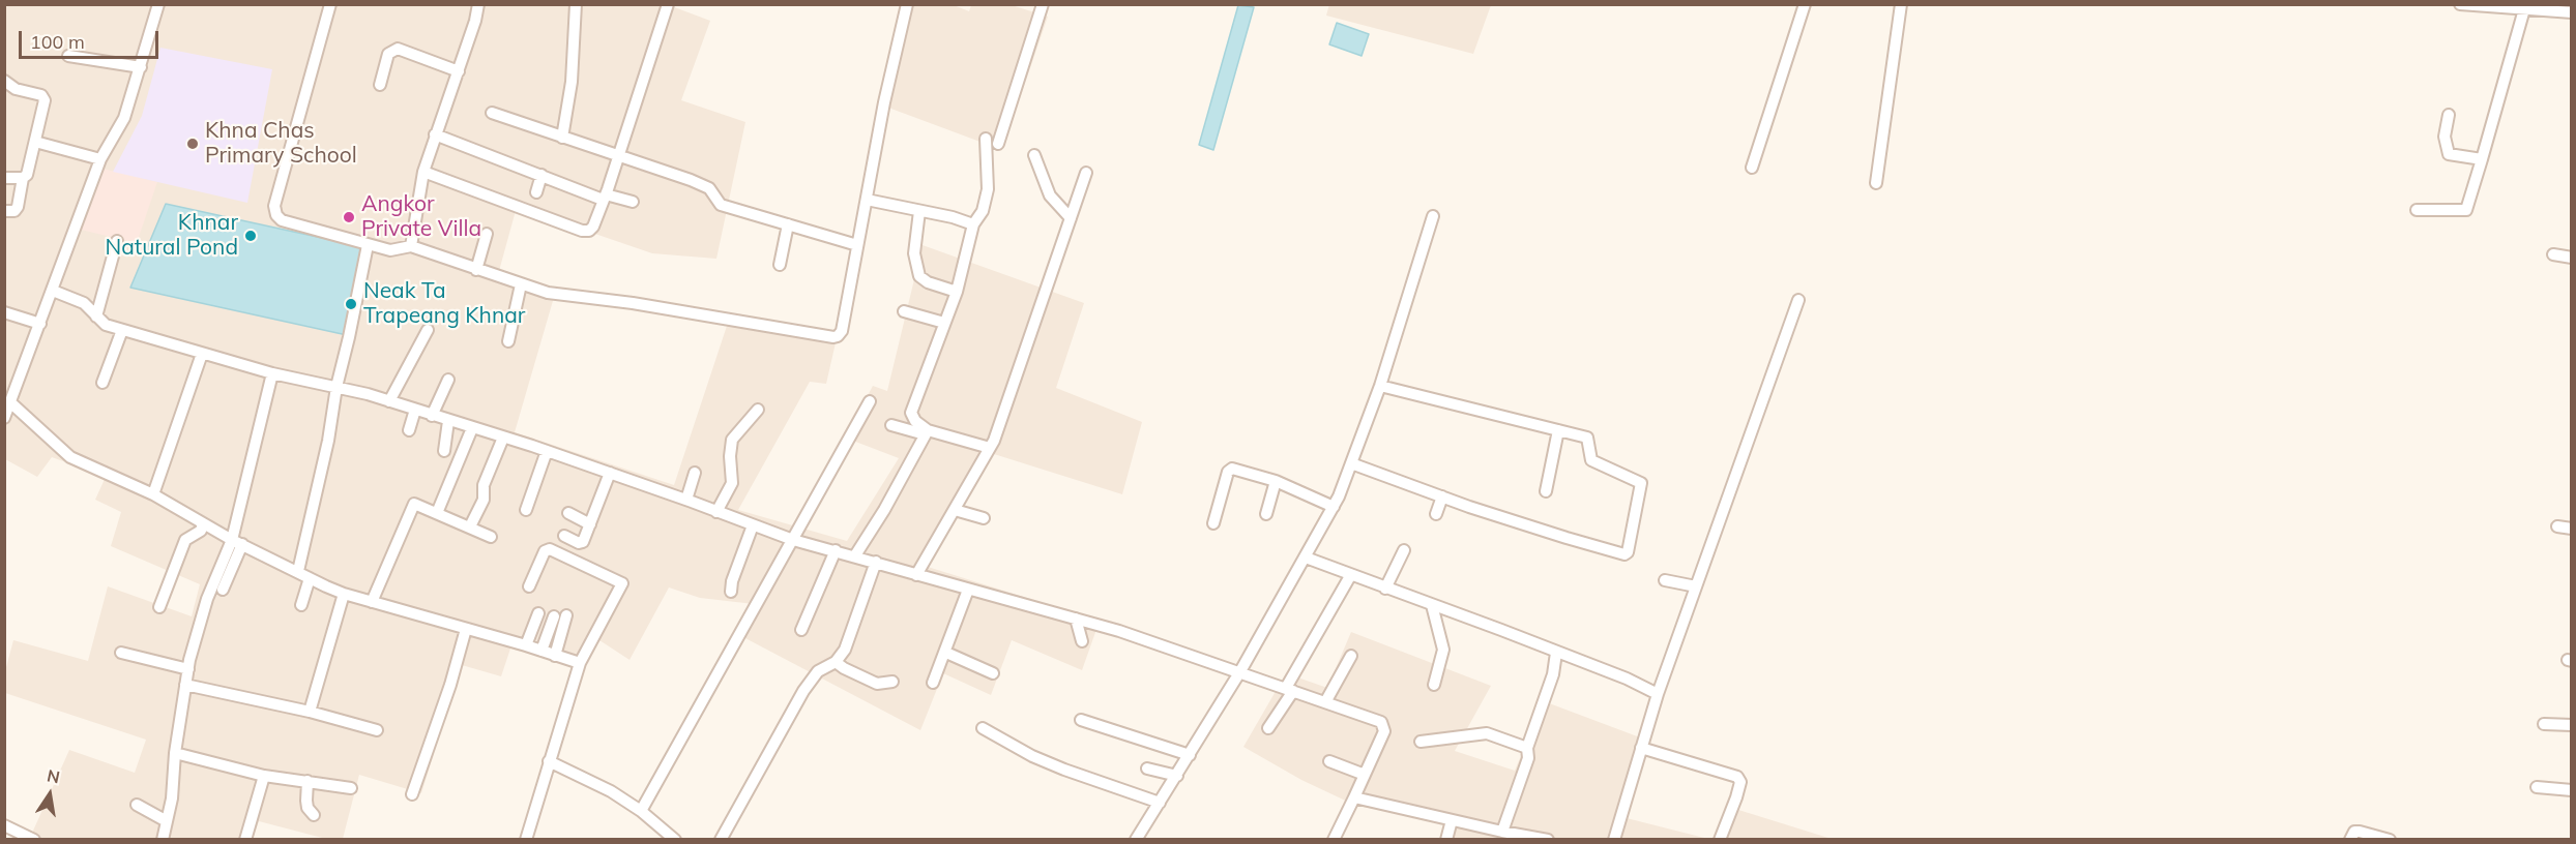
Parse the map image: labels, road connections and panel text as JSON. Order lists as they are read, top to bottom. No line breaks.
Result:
{"places":["Khna Chas Primary School","Angkor Private Villa","Khnar Natural Pond","Neak Ta Trapeang Khnar"],"scale_bar":"100 m","north":"top"}
